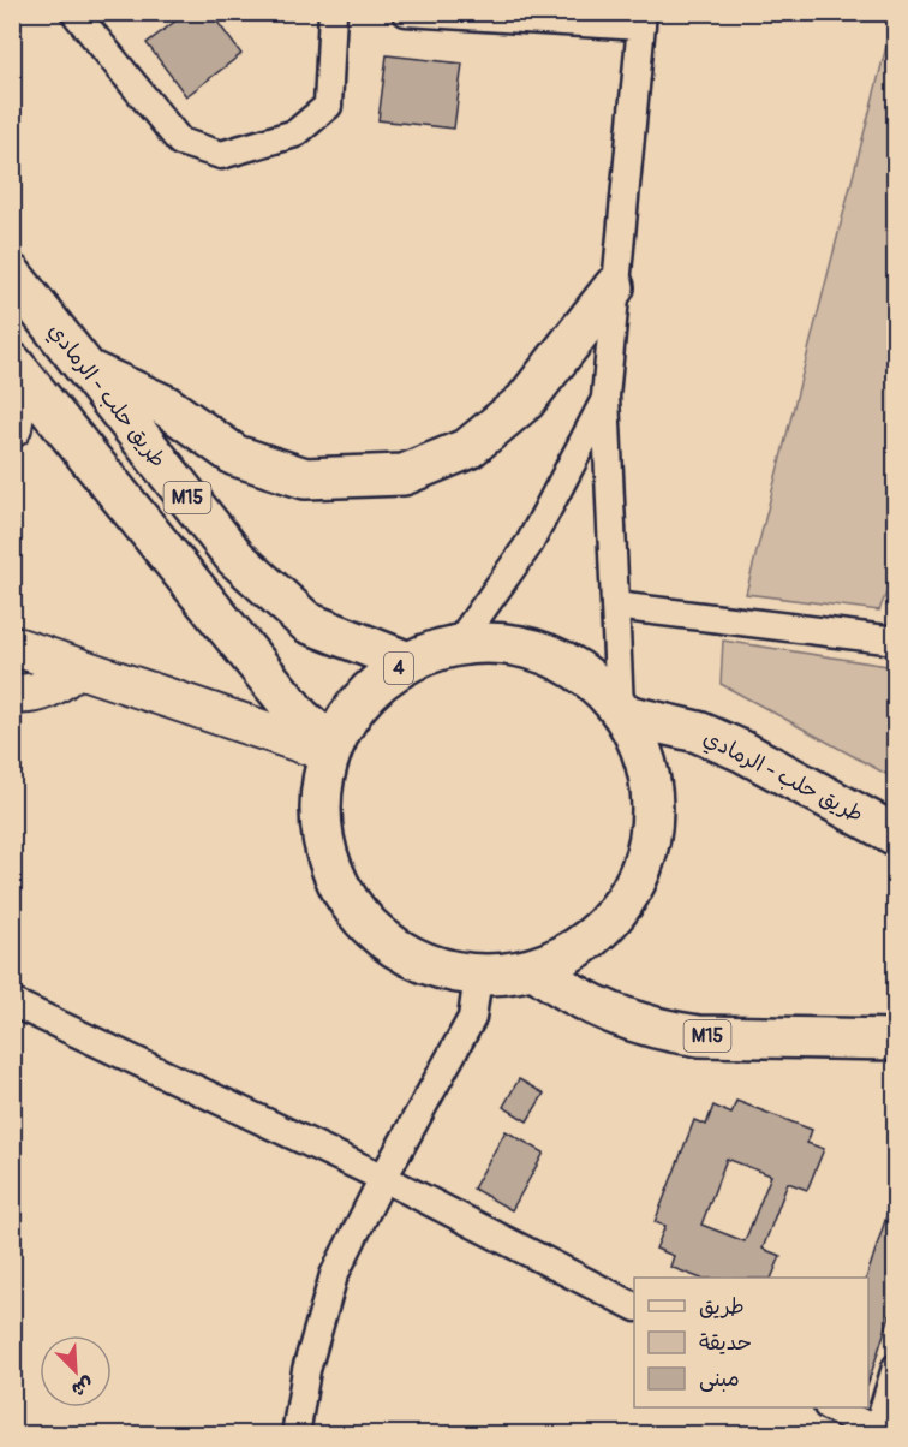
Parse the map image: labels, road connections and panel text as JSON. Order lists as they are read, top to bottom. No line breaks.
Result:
{"streets":{"highway":["طريق حلب - الرمادي","M15","4"]},"crossings":[["طريق حلب - الرمادي","4"],["M15","4"]],"legend":["طريق","حديقة","مبنى"],"north":"bottom right"}
